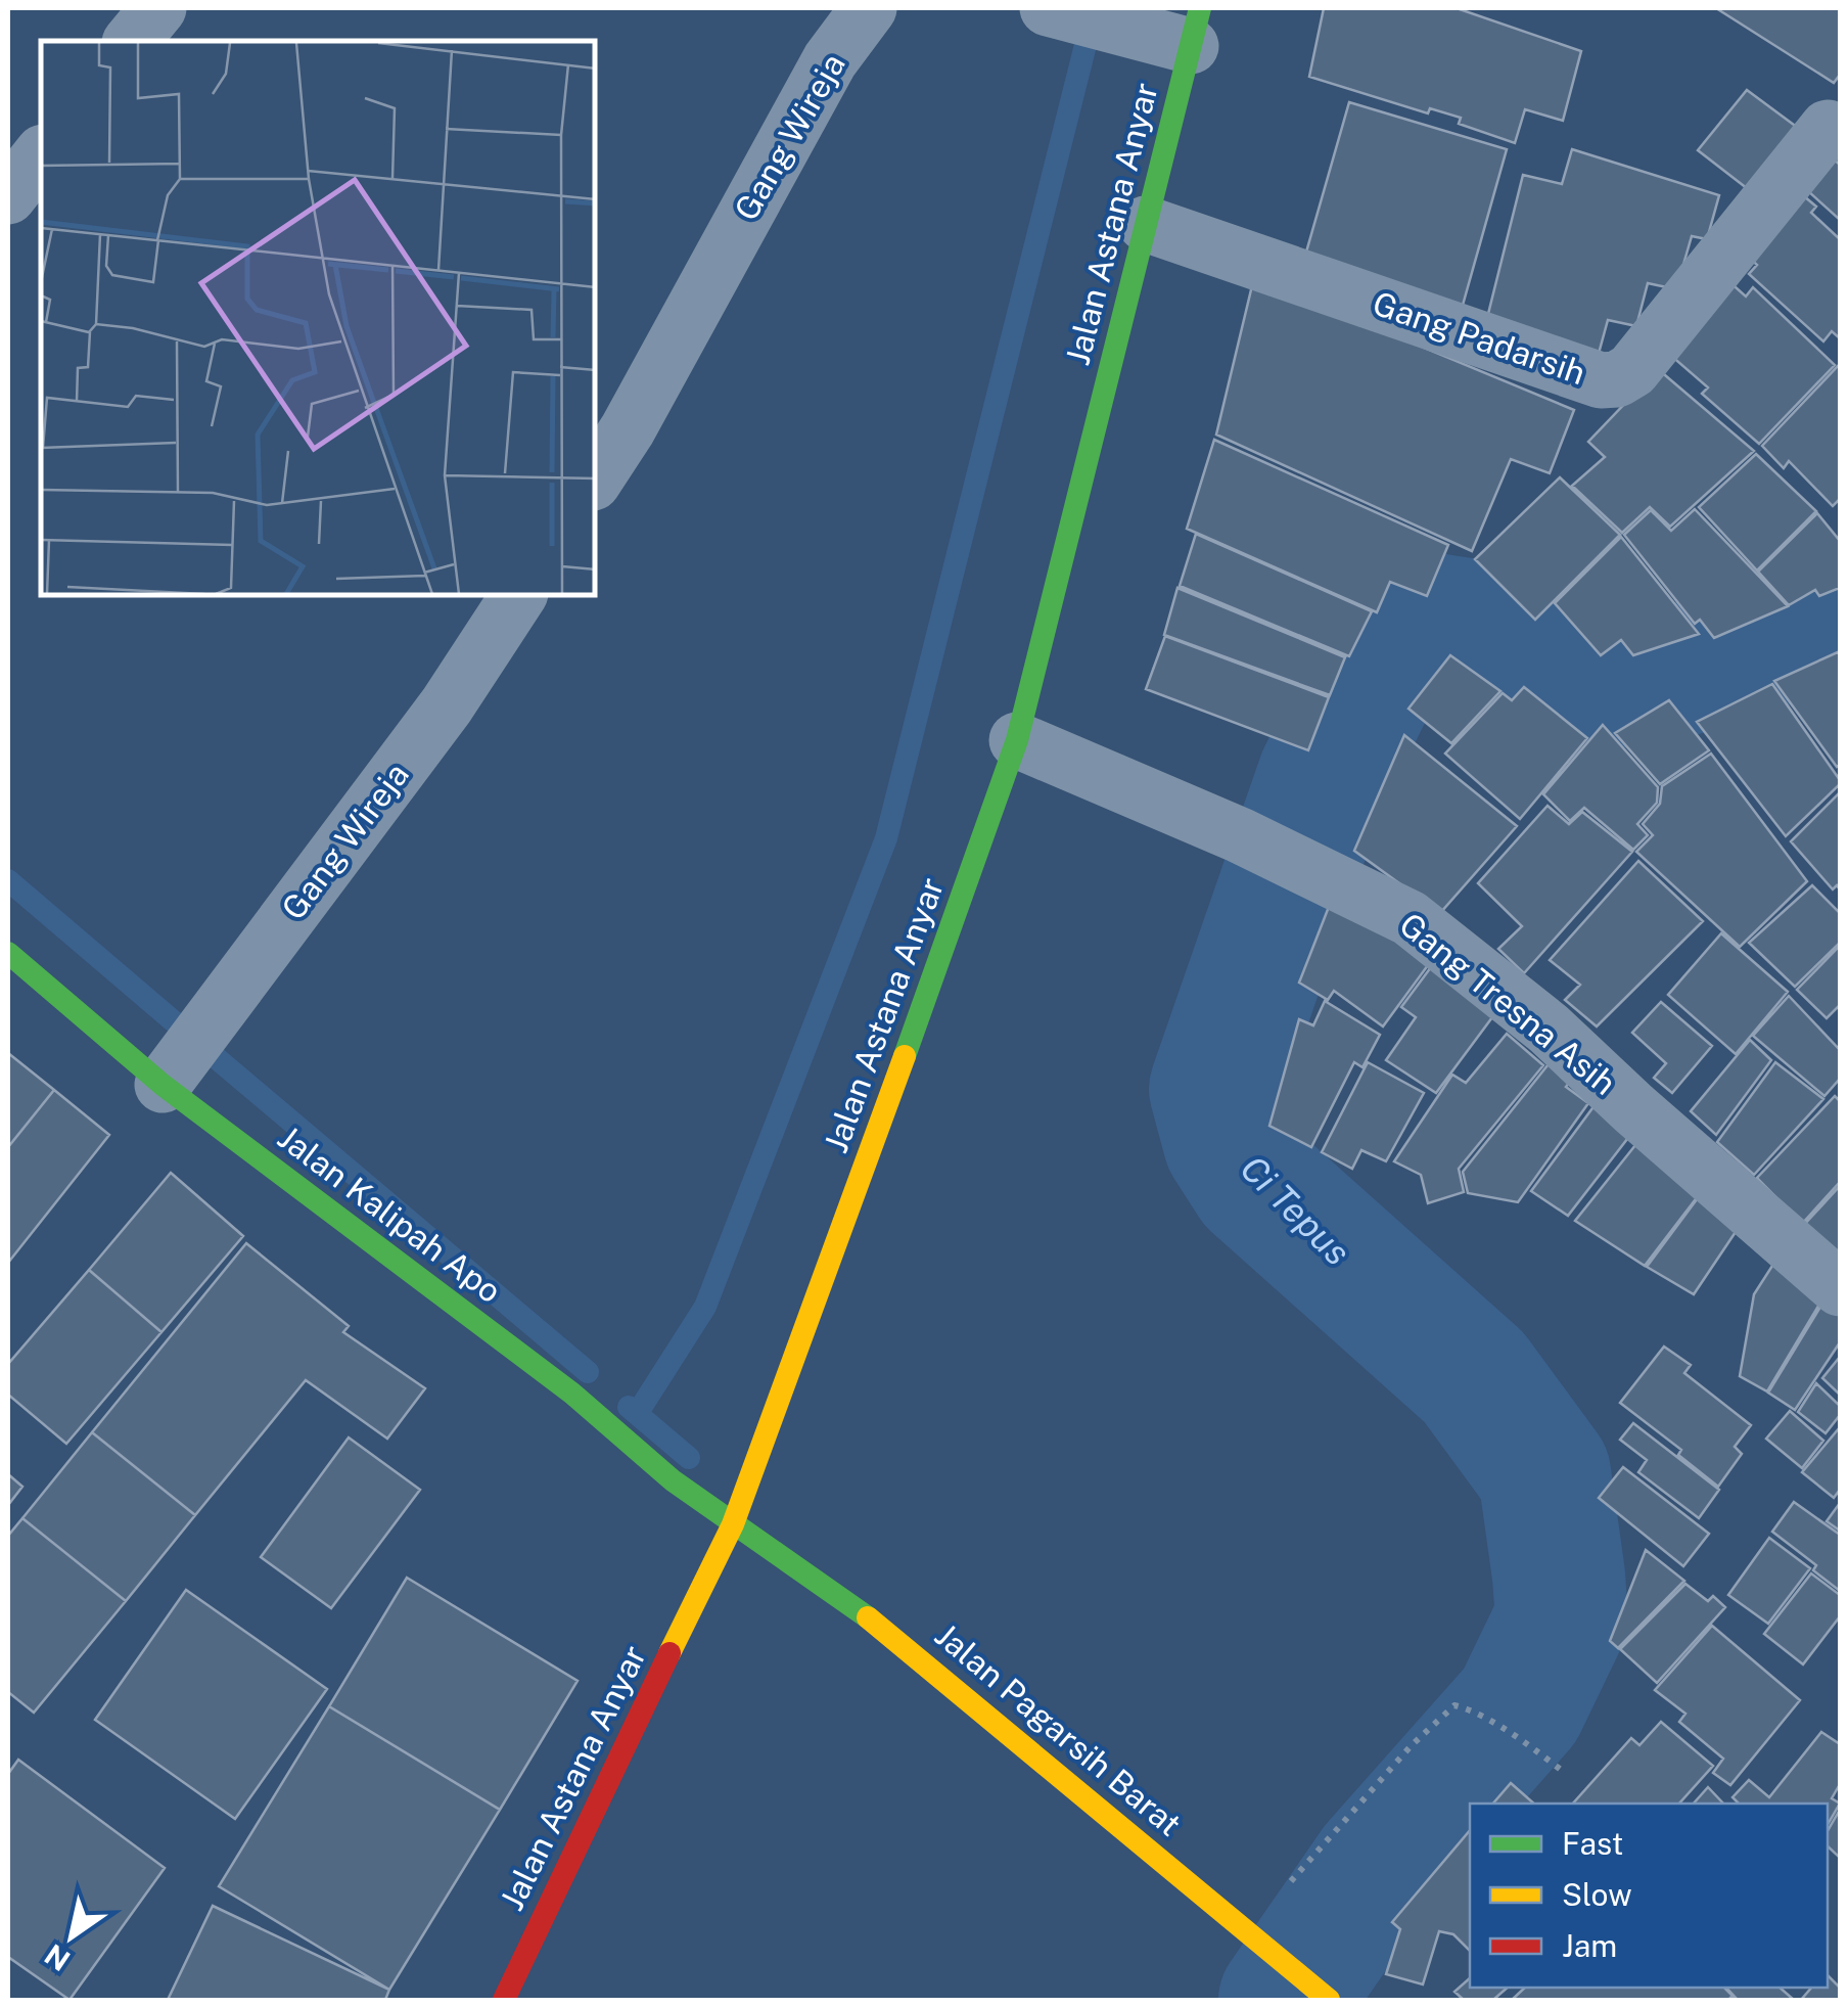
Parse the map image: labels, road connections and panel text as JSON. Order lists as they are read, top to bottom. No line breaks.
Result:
{"streets":{"main road":["Jalan Astana Anyar","Jalan Kalipah Apo","Jalan Pagarsih Barat"],"street":["Gang Wireja","Gang Padarsih","Gang Tresna Asih"]},"crossings":[["Gang Wireja","Jalan Kalipah Apo"],["Jalan Astana Anyar","Gang Padarsih"],["Jalan Astana Anyar","Gang Tresna Asih"],["Jalan Astana Anyar","Jalan Kalipah Apo"],["Jalan Astana Anyar","Jalan Pagarsih Barat"],["Jalan Kalipah Apo","Jalan Pagarsih Barat"]],"water":["Ci Tepus"],"legend":["Fast","Slow","Jam"],"north":"bottom left"}
